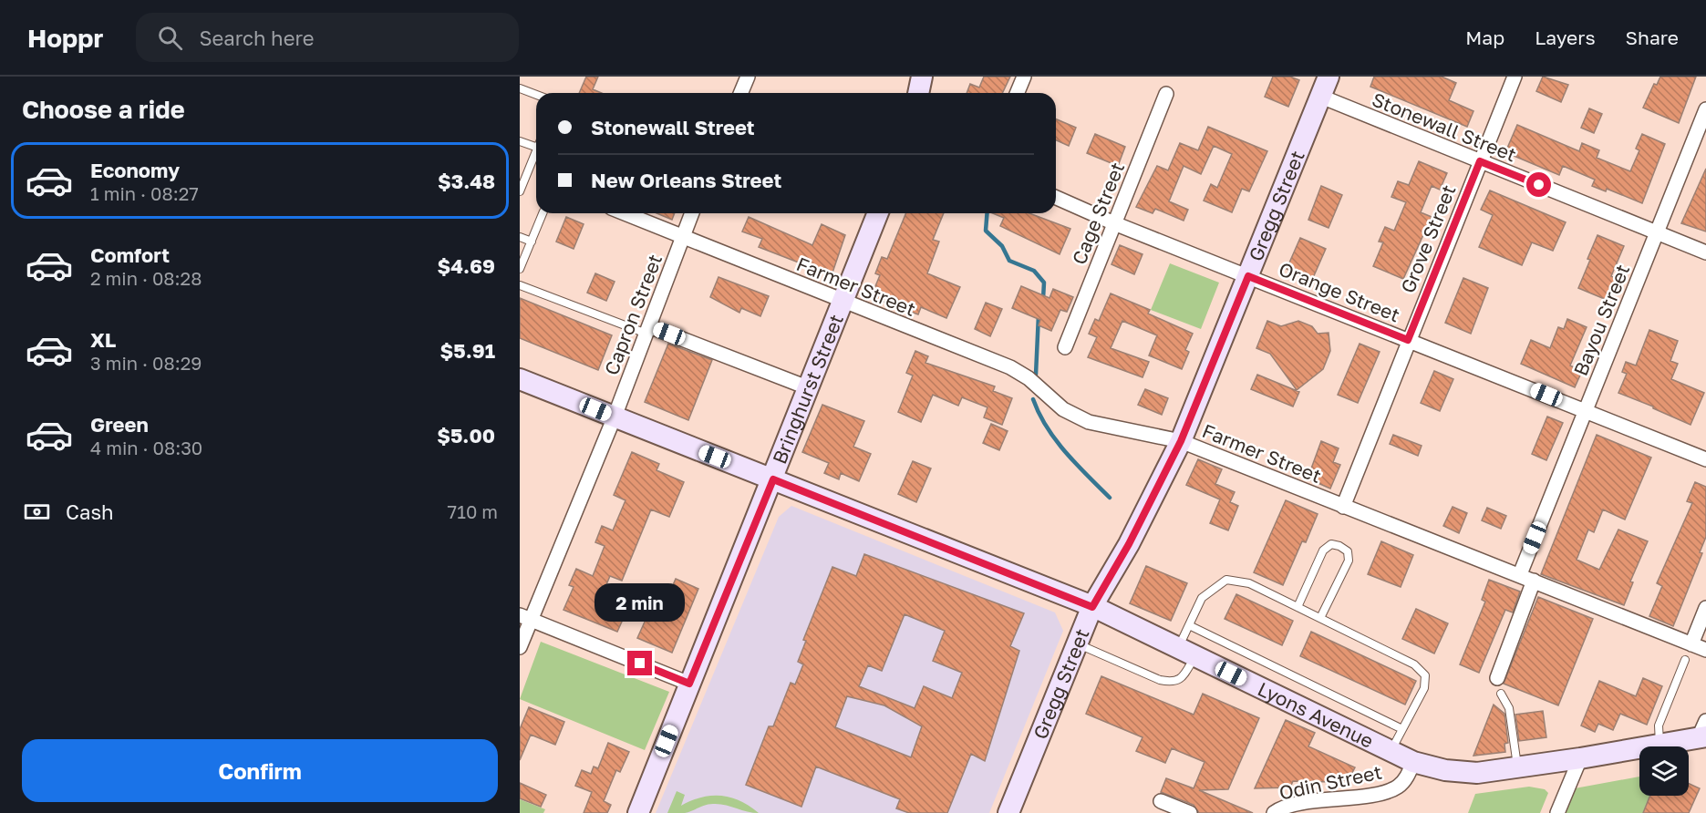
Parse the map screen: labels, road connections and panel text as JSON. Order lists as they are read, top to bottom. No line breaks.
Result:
{"streets":{"street":["Stonewall Street","Gregg Street","Cage Street","Grove Street","Farmer Street","Orange Street","Capron Street","Bayou Street","Bringhurst Street","Lyons Avenue","Odin Street"]},"crossings":[["Stonewall Street","Gregg Street"],["Stonewall Street","Grove Street"],["Stonewall Street","Bayou Street"],["Gregg Street","Farmer Street"],["Gregg Street","Orange Street"],["Gregg Street","Lyons Avenue"],["Cage Street","Orange Street"],["Grove Street","Farmer Street"],["Grove Street","Orange Street"],["Farmer Street","Capron Street"],["Farmer Street","Bayou Street"],["Farmer Street","Bringhurst Street"],["Orange Street","Bayou Street"],["Capron Street","Lyons Avenue"],["Bringhurst Street","Lyons Avenue"],["Lyons Avenue","Odin Street"]],"page":{"header":"Hoppr","search":"Search here","nav":["Map","Layers","Share"],"heading":"Choose a ride","banner":["Stonewall Street","New Orleans Street"],"list":[{"name":"Economy","note":"1 min · 08:27","value":"$3.48"},{"name":"Comfort","note":"2 min · 08:28","value":"$4.69"},{"name":"XL","note":"3 min · 08:29","value":"$5.91"},{"name":"Green","note":"4 min · 08:30","value":"$5.00"}],"pay":["Cash","710 m"],"bubble":"2 min","buttons":"Confirm"}}
